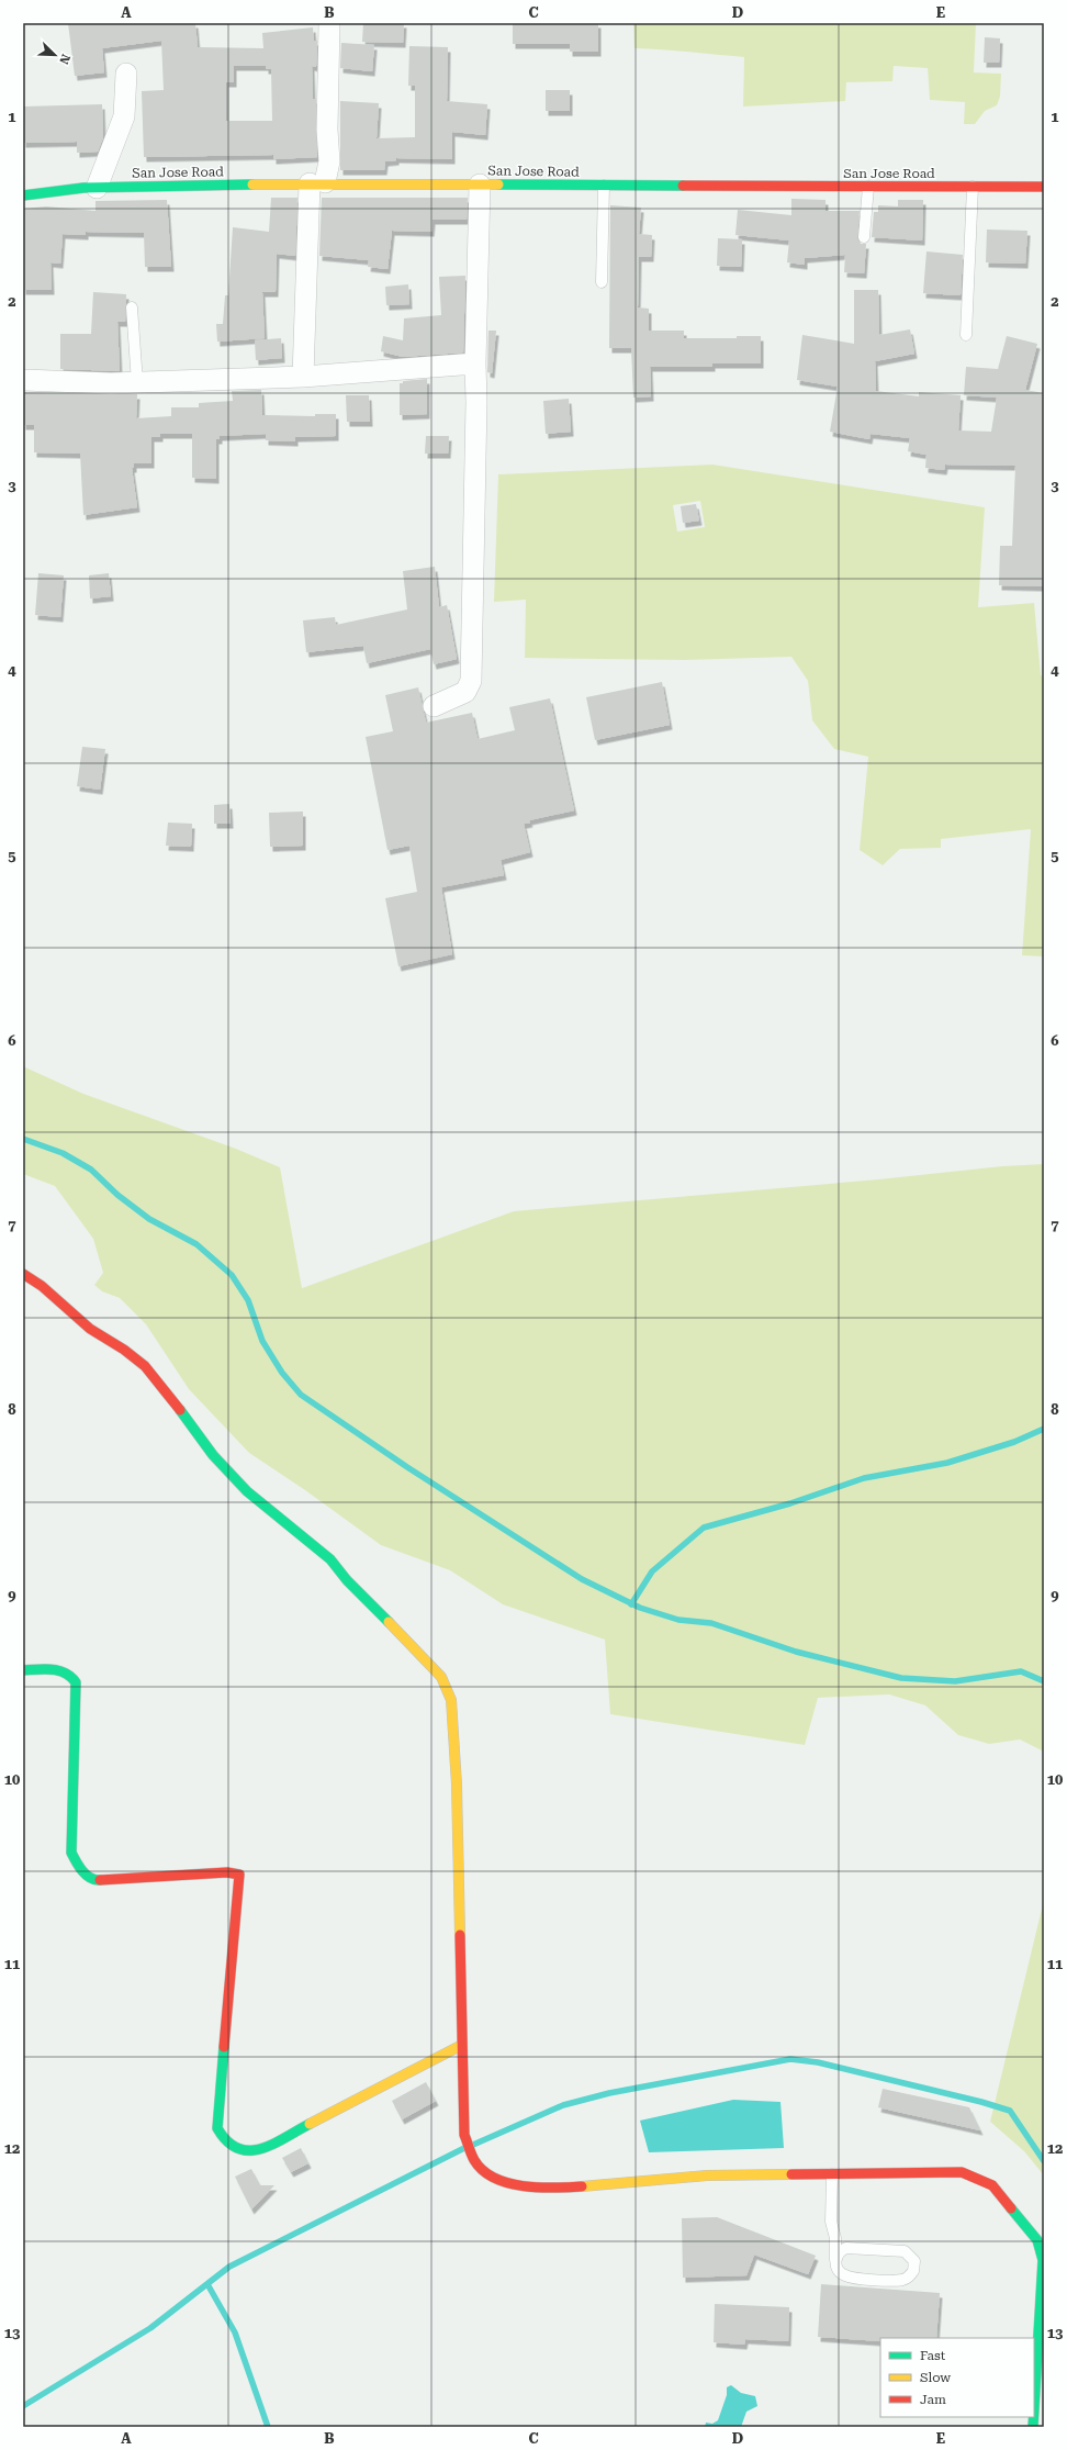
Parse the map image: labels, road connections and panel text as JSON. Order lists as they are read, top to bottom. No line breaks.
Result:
{"streets":{"street":["San Jose Road"]},"legend":["Fast","Slow","Jam"],"north":"bottom right","grid":{"columns":["A","B","C","D","E"],"rows":["1","2","3","4","5","6","7","8","9","10","11","12","13"]}}
